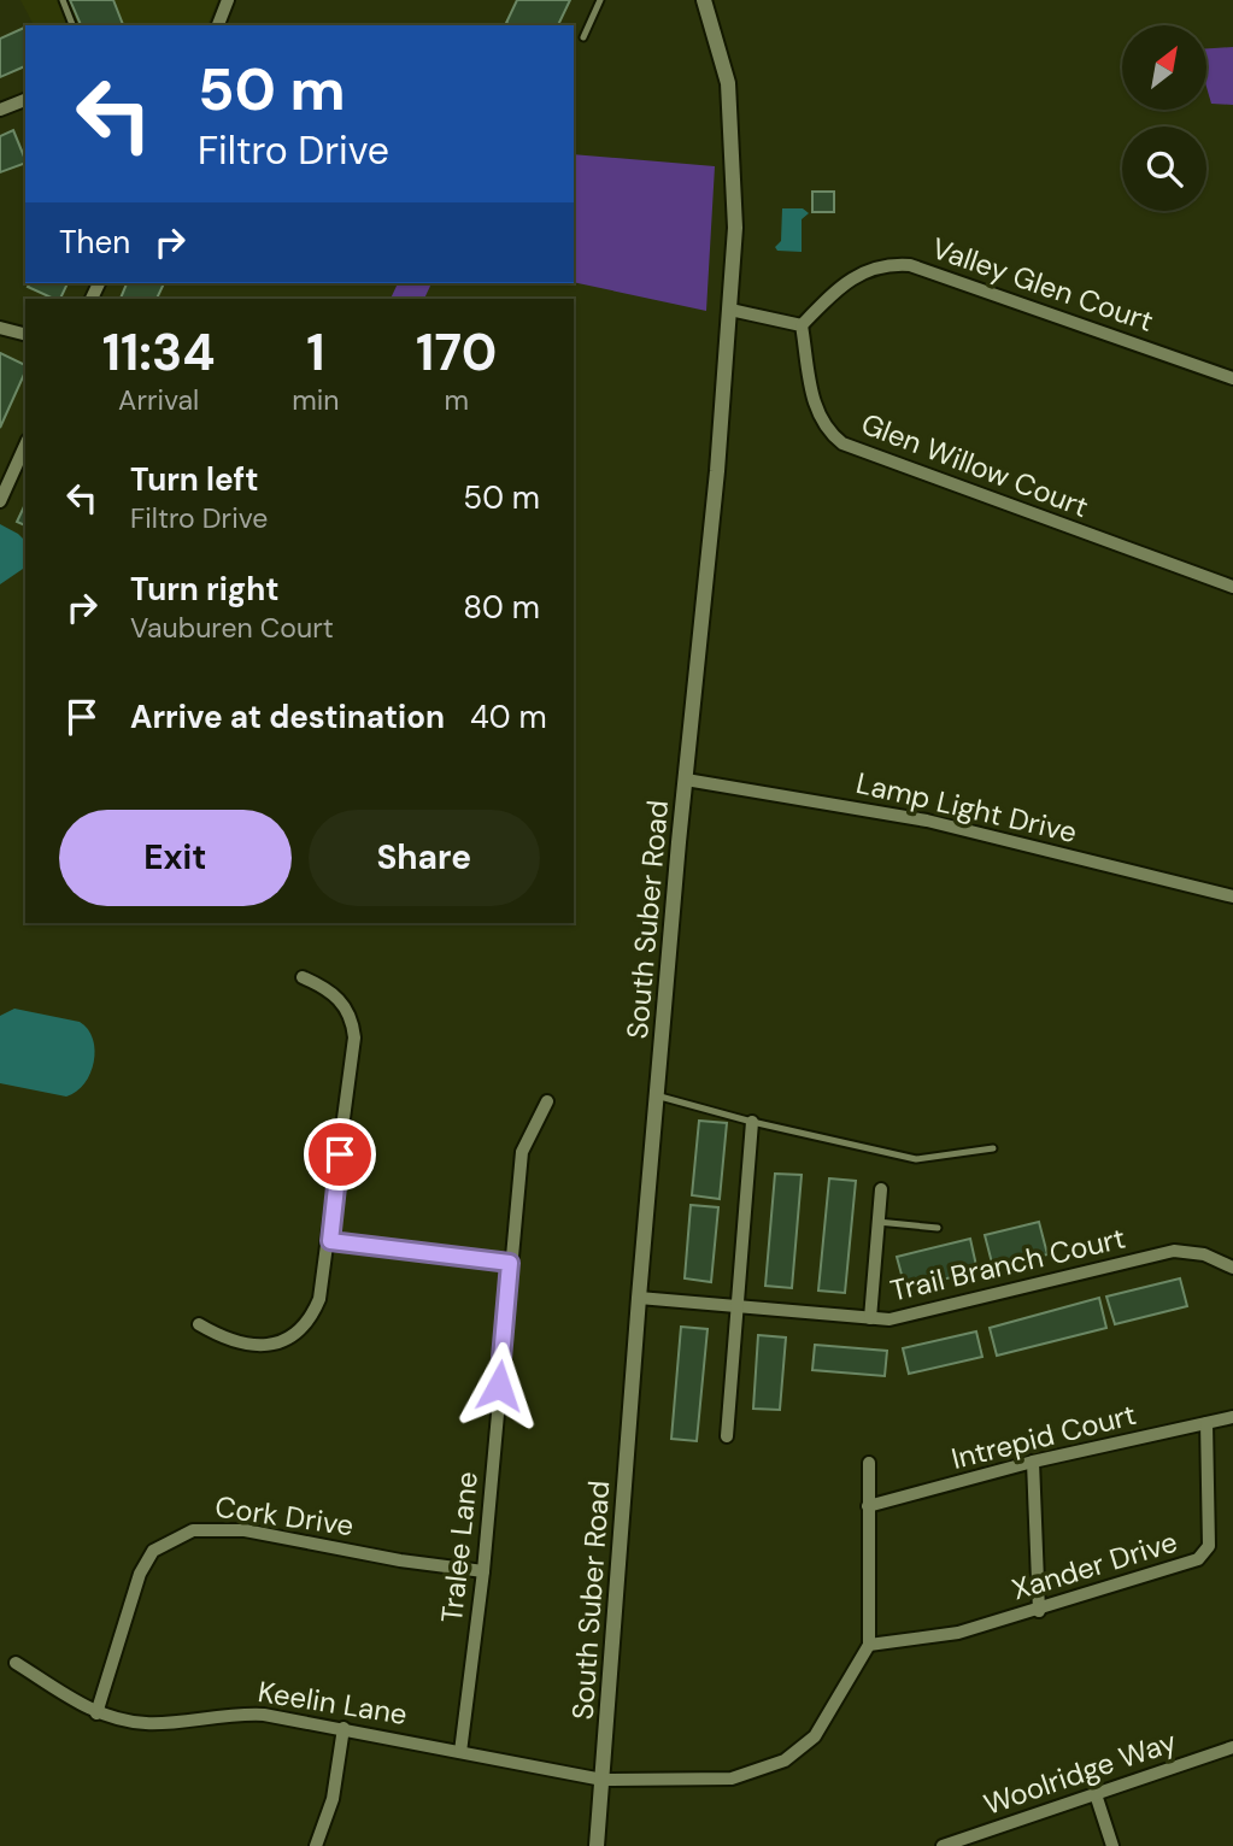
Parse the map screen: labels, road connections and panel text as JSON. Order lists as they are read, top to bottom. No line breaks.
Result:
{"streets":{"street":["Valley Glen Court","Glen Willow Court","Lamp Light Drive","South Suber Road","Trail Branch Court","Intrepid Court","Cork Drive","Tralee Lane","Xander Drive","Keelin Lane","Woolridge Way"]},"crossings":[["Valley Glen Court","Glen Willow Court"],["Lamp Light Drive","South Suber Road"],["South Suber Road","Trail Branch Court"],["South Suber Road","Keelin Lane"],["Intrepid Court","Xander Drive"],["Cork Drive","Tralee Lane"],["Cork Drive","Keelin Lane"],["Tralee Lane","Keelin Lane"],["Xander Drive","Keelin Lane"]],"north":"top right","page":{"turn":["50 m","Filtro Drive"],"then":"Then","eta":["11:34","Arrival","1","min","170","m"],"list":[{"name":"Turn left","note":"Filtro Drive","value":"50 m"},{"name":"Turn right","note":"Vauburen Court","value":"80 m"},{"name":"Arrive at destination","value":"40 m"}],"buttons":["Exit","Share"]}}
